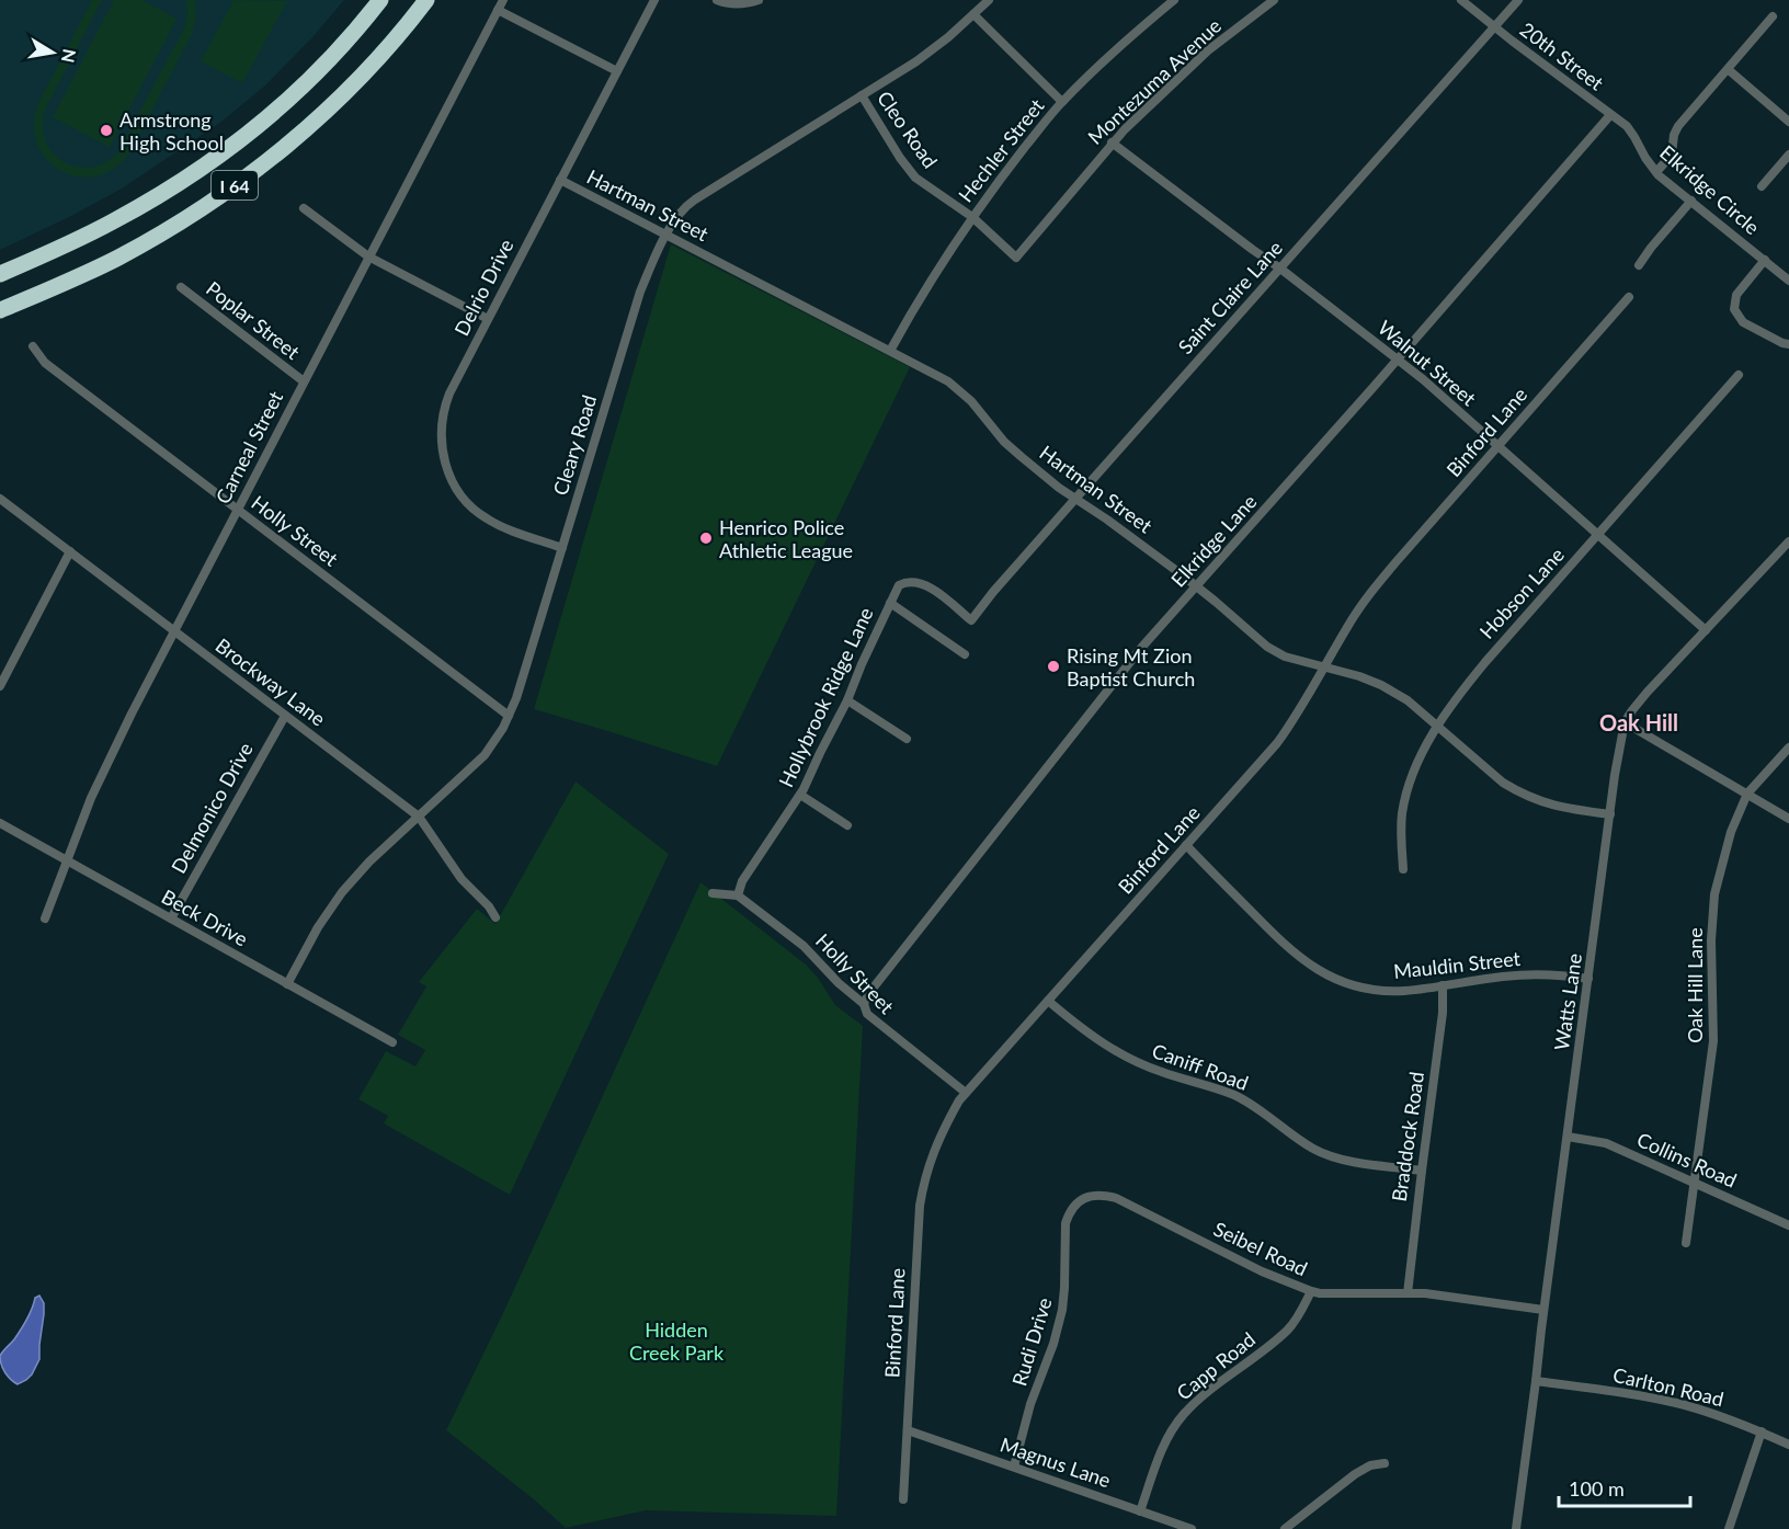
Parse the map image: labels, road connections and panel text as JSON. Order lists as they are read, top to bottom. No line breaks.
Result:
{"streets":{"highway":["I 64"],"street":["20th Street","Montezuma Avenue","Cleo Road","Hechler Street","Elkridge Circle","Hartman Street","Delrio Drive","Saint Claire Lane","Poplar Street","Walnut Street","Binford Lane","Cleary Road","Carneal Street","Holly Street","Elkridge Lane","Hobson Lane","Brockway Lane","Hollybrook Ridge Lane","Delmonico Drive","Beck Drive","Mauldin Street","Oak Hill Lane","Watts Lane","Caniff Road","Braddock Road","Collins Road","Seibel Road","Rudi Drive","Capp Road","Carlton Road","Magnus Lane"]},"crossings":[["20th Street","Elkridge Circle"],["20th Street","Saint Claire Lane"],["20th Street","Elkridge Lane"],["Montezuma Avenue","Cleo Road"],["Montezuma Avenue","Walnut Street"],["Cleo Road","Hechler Street"],["Cleo Road","Cleary Road"],["Hechler Street","Hartman Street"],["Elkridge Circle","Elkridge Lane"],["Hartman Street","Delrio Drive"],["Hartman Street","Saint Claire Lane"],["Hartman Street","Binford Lane"],["Hartman Street","Cleary Road"],["Hartman Street","Elkridge Lane"],["Hartman Street","Hobson Lane"],["Hartman Street","Watts Lane"],["Delrio Drive","Cleary Road"],["Saint Claire Lane","Walnut Street"],["Saint Claire Lane","Hollybrook Ridge Lane"],["Poplar Street","Carneal Street"],["Walnut Street","Binford Lane"],["Walnut Street","Elkridge Lane"],["Walnut Street","Hobson Lane"],["Walnut Street","Watts Lane"],["Binford Lane","Holly Street"],["Binford Lane","Mauldin Street"],["Binford Lane","Caniff Road"],["Binford Lane","Magnus Lane"],["Cleary Road","Holly Street"],["Cleary Road","Brockway Lane"],["Cleary Road","Beck Drive"],["Carneal Street","Holly Street"],["Carneal Street","Brockway Lane"],["Carneal Street","Beck Drive"],["Holly Street","Elkridge Lane"],["Holly Street","Hollybrook Ridge Lane"],["Brockway Lane","Delmonico Drive"],["Delmonico Drive","Beck Drive"],["Mauldin Street","Watts Lane"],["Mauldin Street","Braddock Road"],["Oak Hill Lane","Collins Road"],["Watts Lane","Collins Road"],["Watts Lane","Seibel Road"],["Watts Lane","Carlton Road"],["Caniff Road","Braddock Road"],["Braddock Road","Seibel Road"],["Seibel Road","Rudi Drive"],["Seibel Road","Capp Road"],["Rudi Drive","Magnus Lane"],["Capp Road","Magnus Lane"]],"districts":["Oak Hill"],"parks":["Hidden Creek Park"],"places":["Armstrong High School","Henrico Police Athletic League","Rising Mt Zion Baptist Church"],"scale_bar":"100 m","north":"right"}
